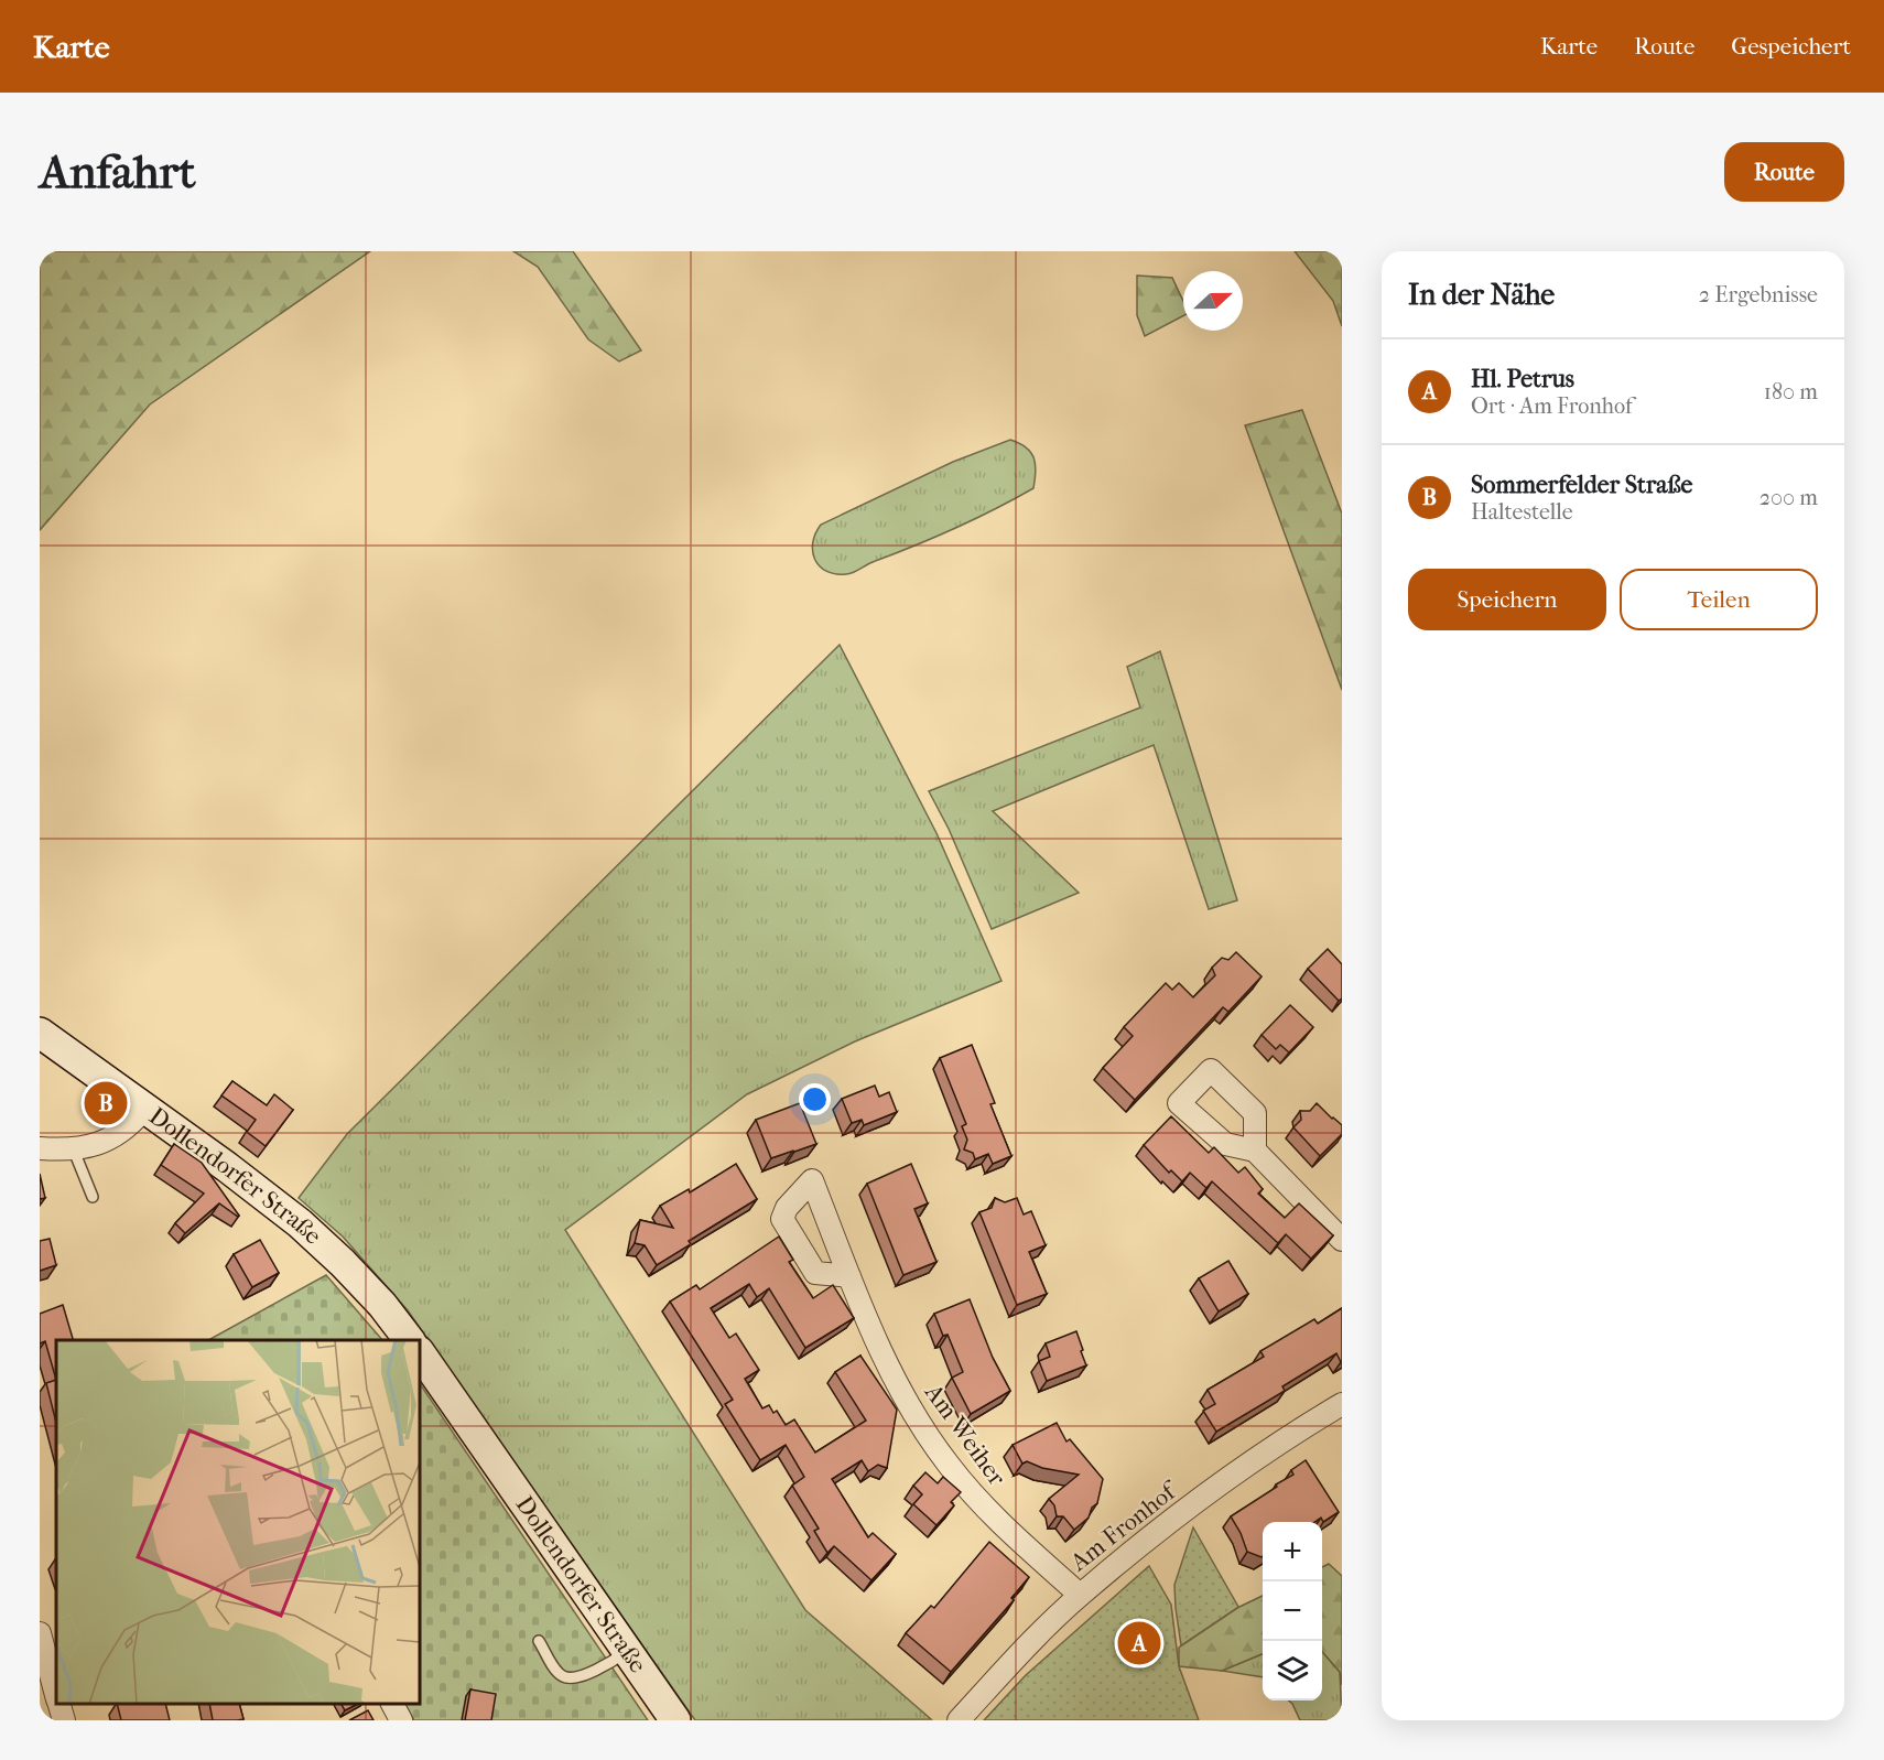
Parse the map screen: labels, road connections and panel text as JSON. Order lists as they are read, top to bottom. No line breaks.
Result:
{"streets":{"main road":["Dollendorfer Straße"],"street":["Am Weiher","Am Fronhof"]},"crossings":[["Am Weiher","Am Fronhof"]],"north":"right","page":{"header":"Karte","nav":["Karte","Route","Gespeichert"],"buttons":["Route",["Speichern","Teilen"]],"title":"Anfahrt","heading":["In der Nähe","2 Ergebnisse"],"list":[{"mark":"A","name":"Hl. Petrus","note":"Ort · Am Fronhof","value":"180 m"},{"mark":"B","name":"Sommerfelder Straße","note":"Haltestelle","value":"200 m"}],"pins":["B","A"],"map_buttons":["+","−"]}}
